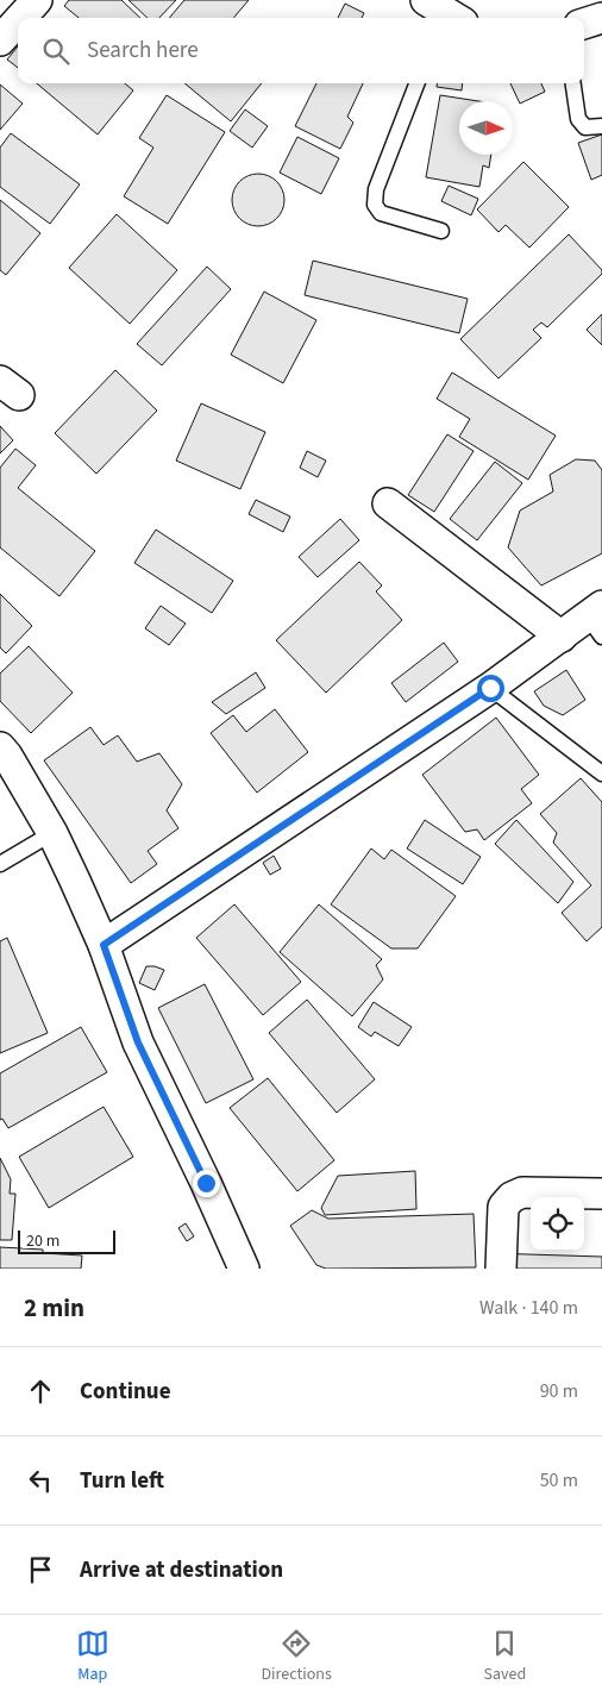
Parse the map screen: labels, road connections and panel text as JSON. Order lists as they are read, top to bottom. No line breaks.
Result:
{"scale_bar":"20 m","north":"right","page":{"search":"Search here","scale":"20 m","heading":["2 min","Walk · 140 m"],"list":[["Continue","90 m"],["Turn left","50 m"],"Arrive at destination"],"nav":["Map","Directions","Saved"]}}
